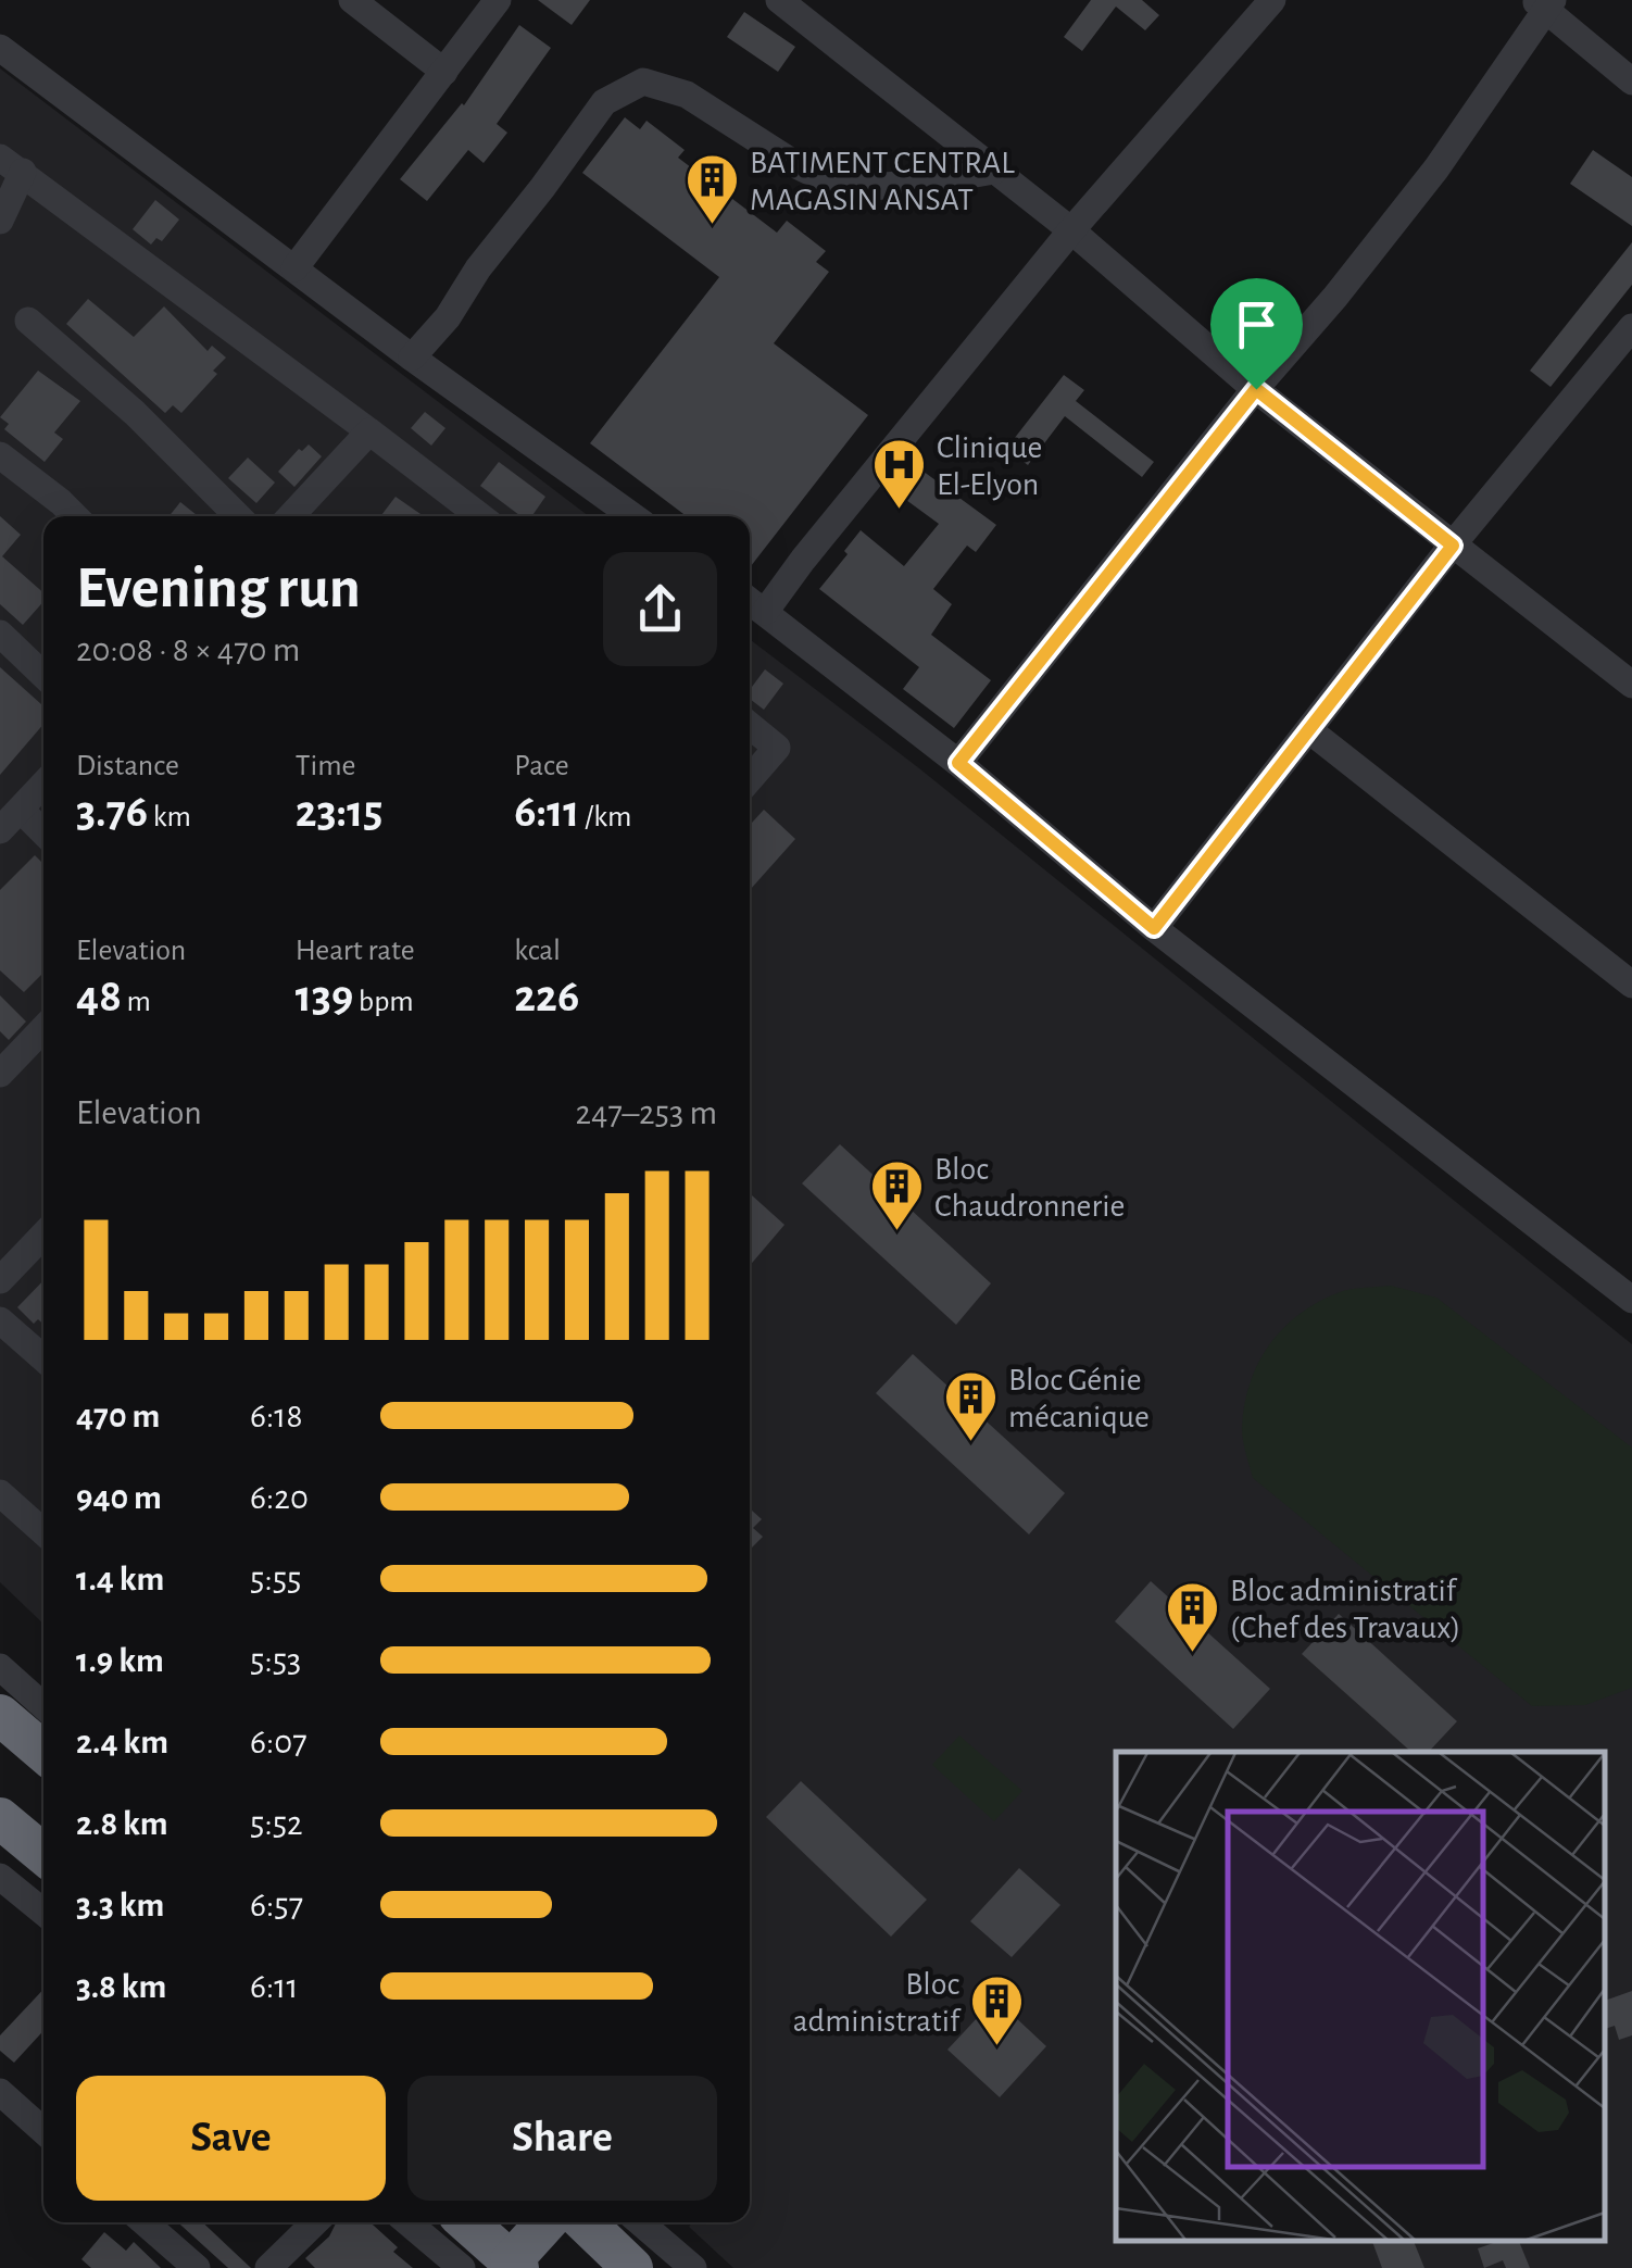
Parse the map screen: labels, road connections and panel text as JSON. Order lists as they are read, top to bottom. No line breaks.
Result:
{"places":{"building":["BATIMENT CENTRAL MAGASIN ANSAT","Bloc Chaudronnerie","Bloc Génie mécanique","Bloc administratif (Chef des Travaux)","Bloc administratif"],"hospital":["Clinique El-Elyon"]},"page":{"heading":["Evening run","20:08 · 8 × 470 m"],"stats":[["Distance","3.76 km"],["Time","23:15"],["Pace","6:11 /km"],["Elevation","48 m"],["Heart rate","139 bpm"],["kcal","226"]],"chart":["Elevation","247–253 m"],"list":[{"name":"470 m","note":"6:18"},{"name":"940 m","note":"6:20"},{"name":"1.4 km","note":"5:55"},{"name":"1.9 km","note":"5:53"},{"name":"2.4 km","note":"6:07"},{"name":"2.8 km","note":"5:52"},{"name":"3.3 km","note":"6:57"},{"name":"3.8 km","note":"6:11"}],"buttons":["Save","Share"]}}
